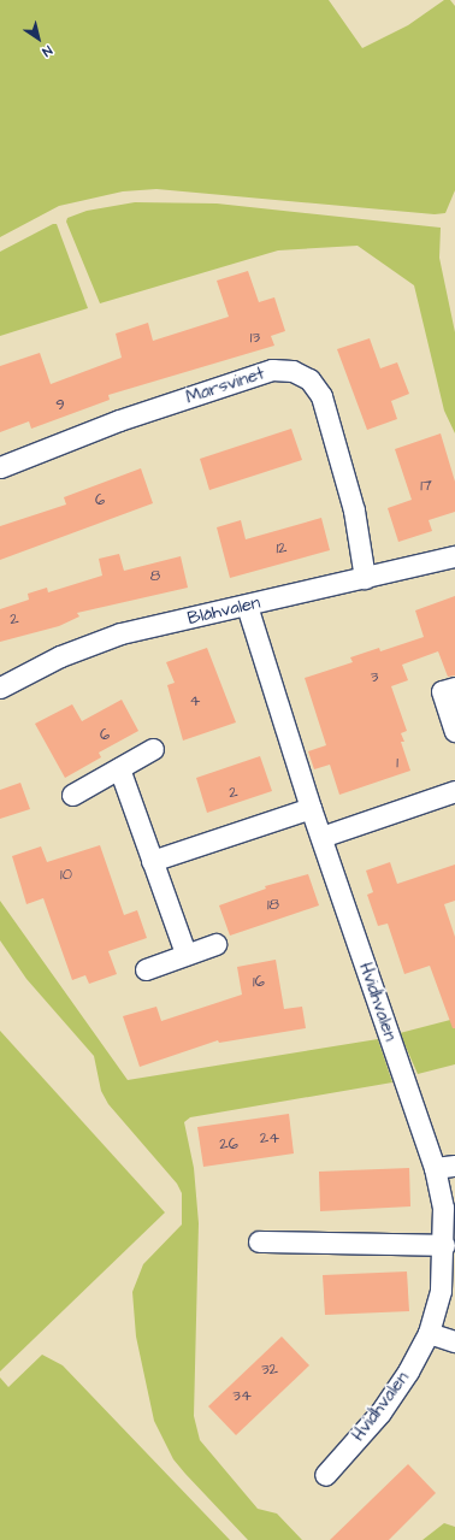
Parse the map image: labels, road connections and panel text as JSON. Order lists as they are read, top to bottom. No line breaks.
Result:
{"streets":{"street":["Marsvinet","Blåhvalen","Hvidhvalen"]},"crossings":[["Marsvinet","Blåhvalen"],["Blåhvalen","Hvidhvalen"]],"house_numbers":["13","9","17","6","12","8","2","3","4","6","1","2","10","18","16","24","26","32","34"],"north":"bottom right"}
